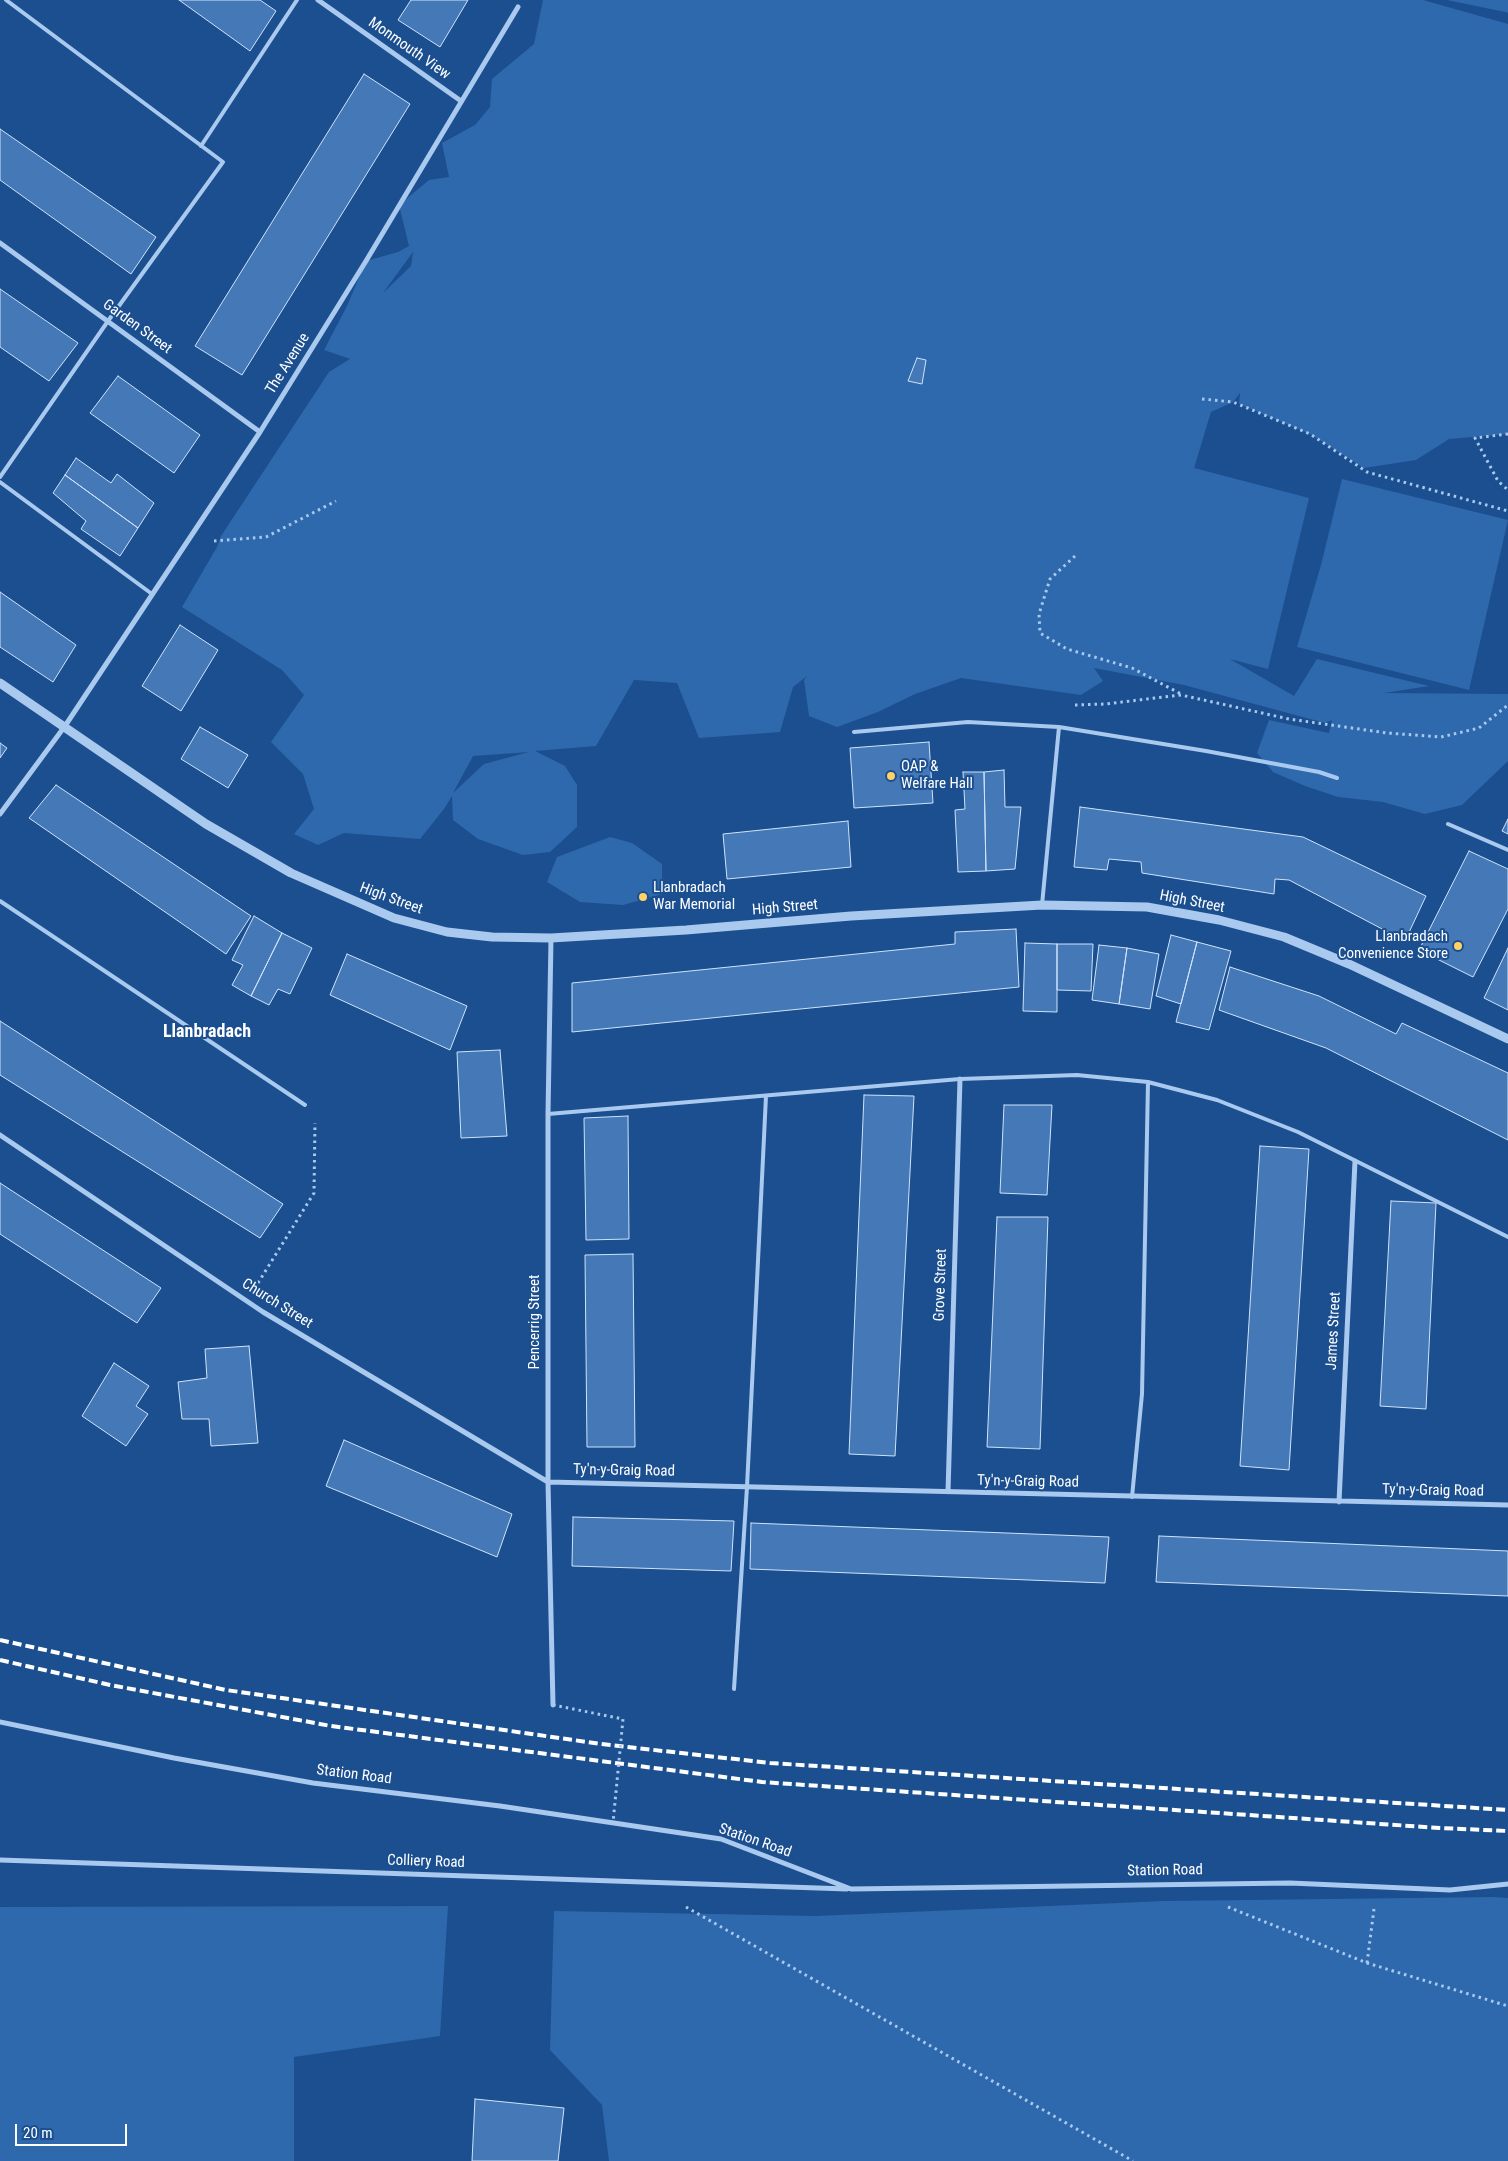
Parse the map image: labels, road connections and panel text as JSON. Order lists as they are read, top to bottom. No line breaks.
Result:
{"streets":{"street":["Monmouth View","Garden Street","The Avenue","High Street","Grove Street","Church Street","Pencerrig Street","James Street","Ty'n-y-Graig Road","Station Road","Colliery Road"]},"crossings":[["Monmouth View","The Avenue"],["Garden Street","The Avenue"],["The Avenue","High Street"],["High Street","Pencerrig Street"],["Grove Street","Ty'n-y-Graig Road"],["Church Street","Pencerrig Street"],["Church Street","Ty'n-y-Graig Road"],["Pencerrig Street","Ty'n-y-Graig Road"],["James Street","Ty'n-y-Graig Road"],["Station Road","Colliery Road"]],"districts":["Llanbradach"],"places":["OAP & Welfare Hall","Llanbradach War Memorial","Llanbradach Convenience Store"],"scale_bar":"20 m"}
